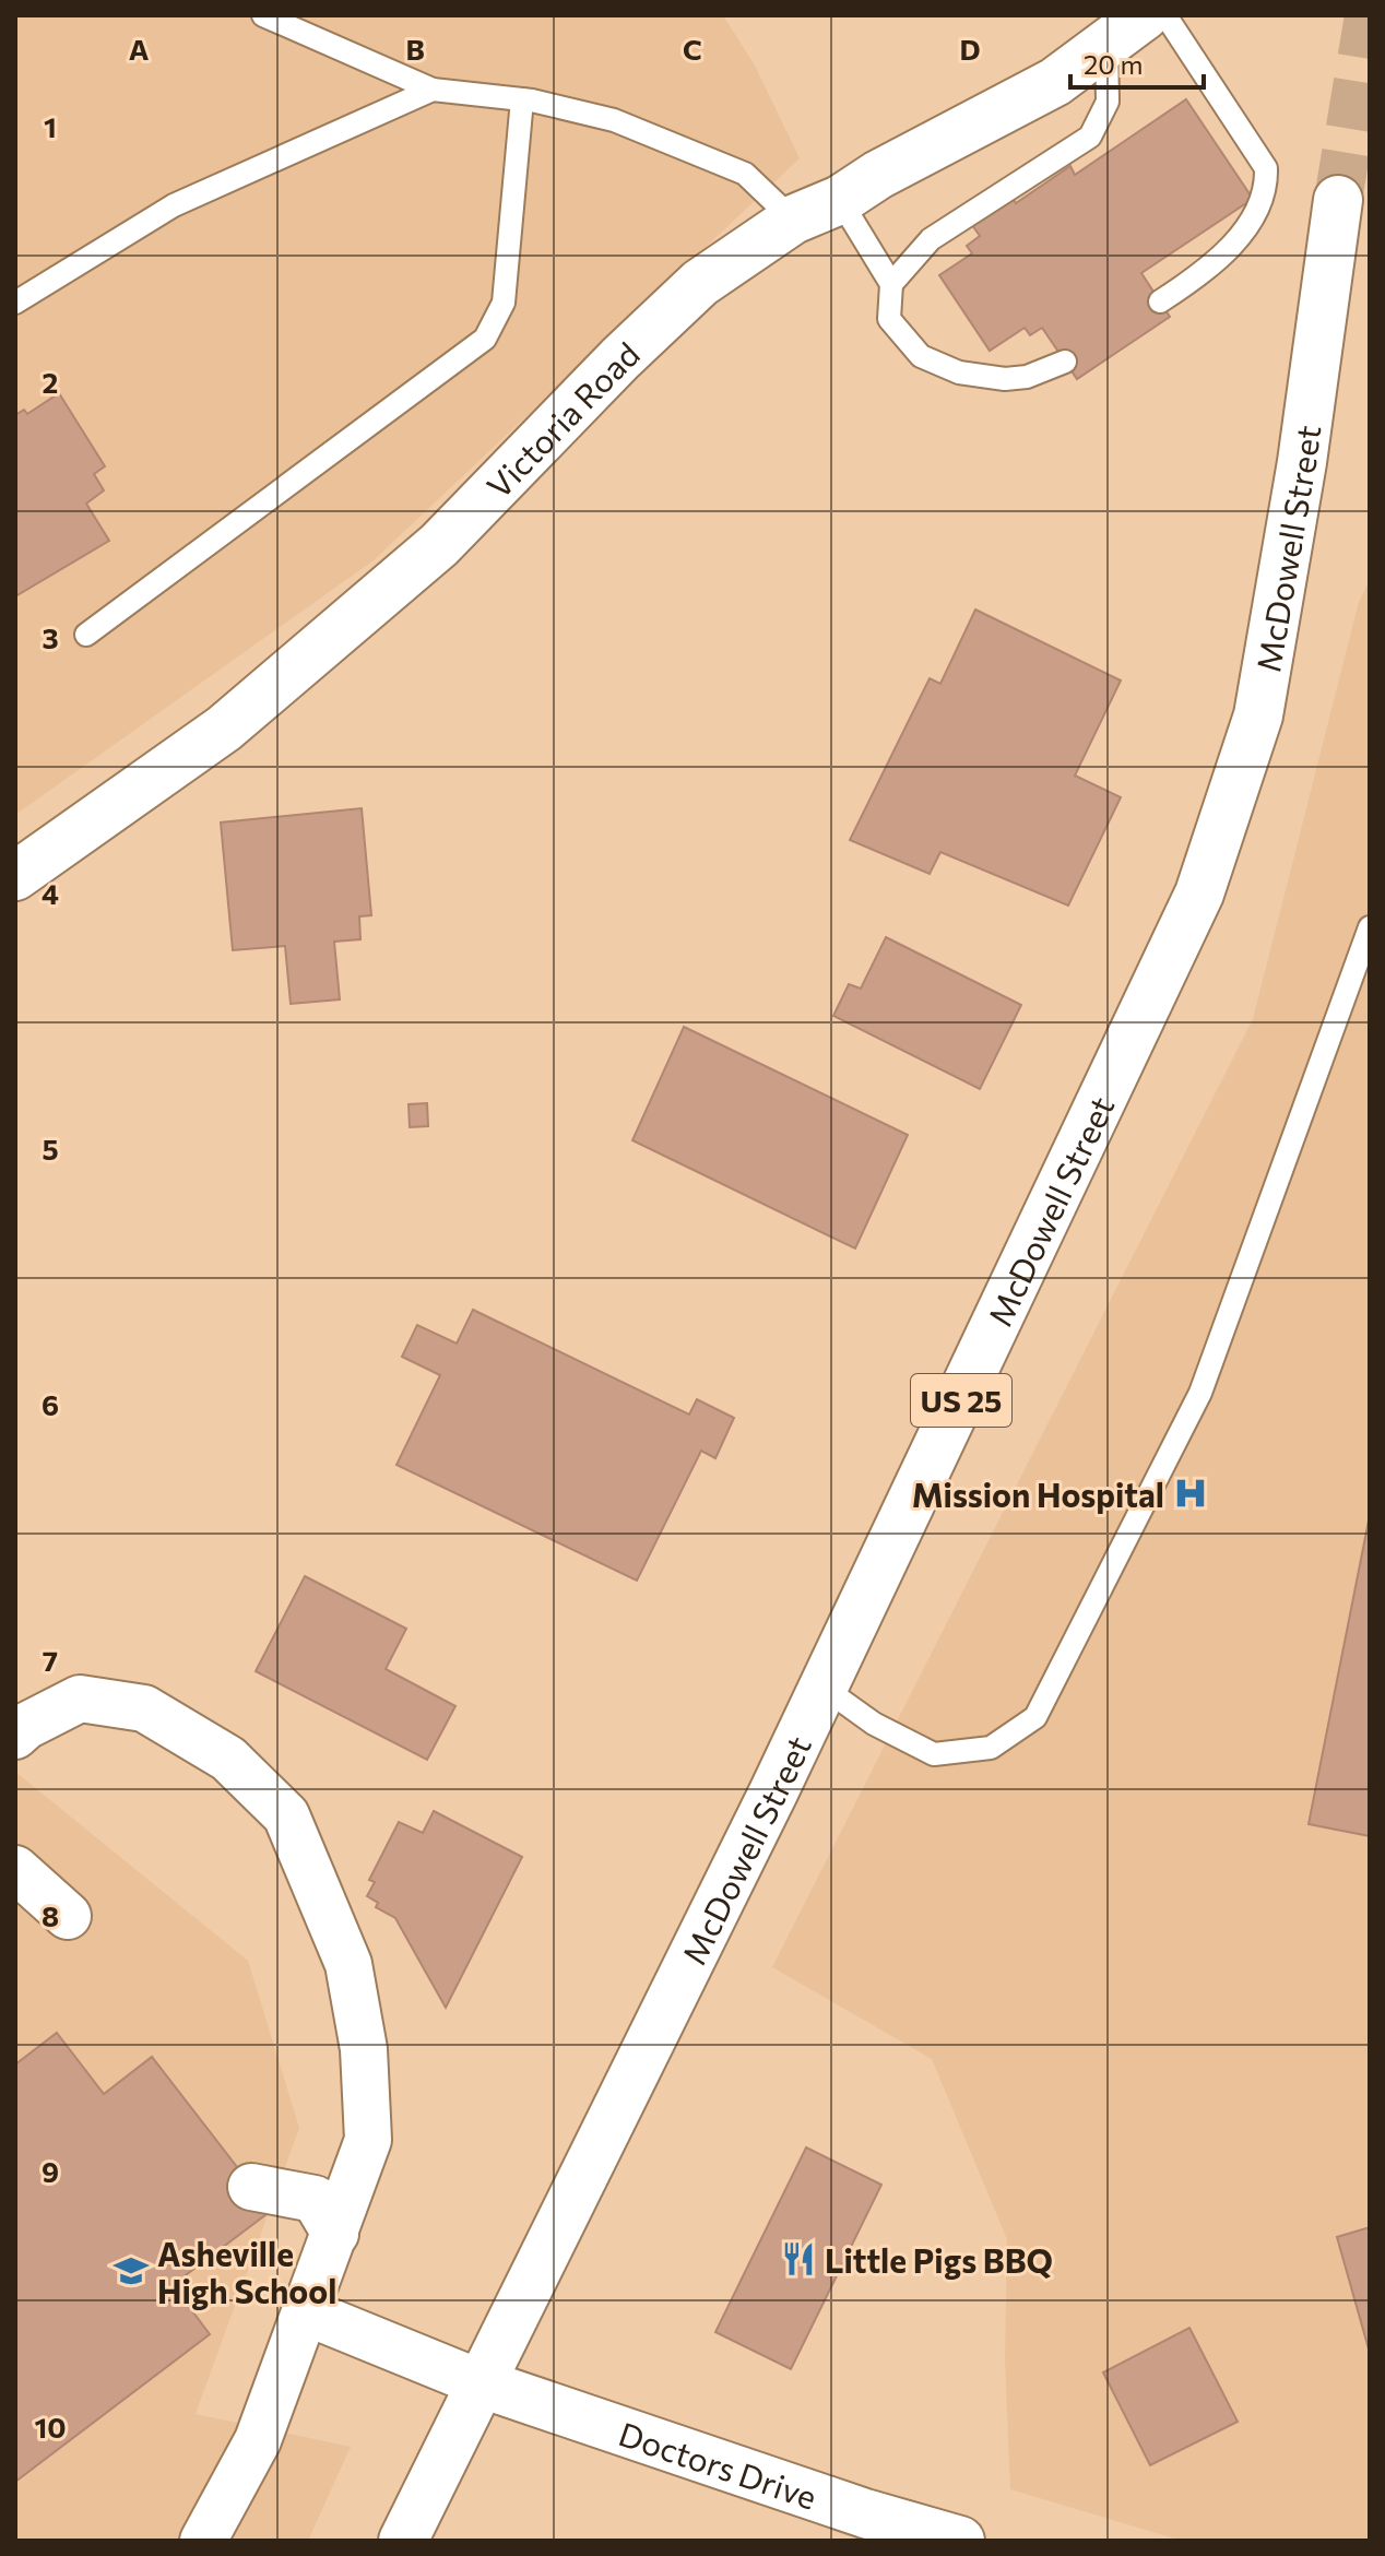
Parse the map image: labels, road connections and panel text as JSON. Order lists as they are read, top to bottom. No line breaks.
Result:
{"streets":{"main road":["Victoria Road","McDowell Street","US 25","Doctors Drive"]},"crossings":[["McDowell Street","Doctors Drive"]],"places":{"hospital":["Mission Hospital"],"restaurant":["Little Pigs BBQ"],"school or university":["Asheville High School"]},"scale_bar":"20 m","grid":{"columns":["A","B","C","D"],"rows":["1","2","3","4","5","6","7","8","9","10"]}}
